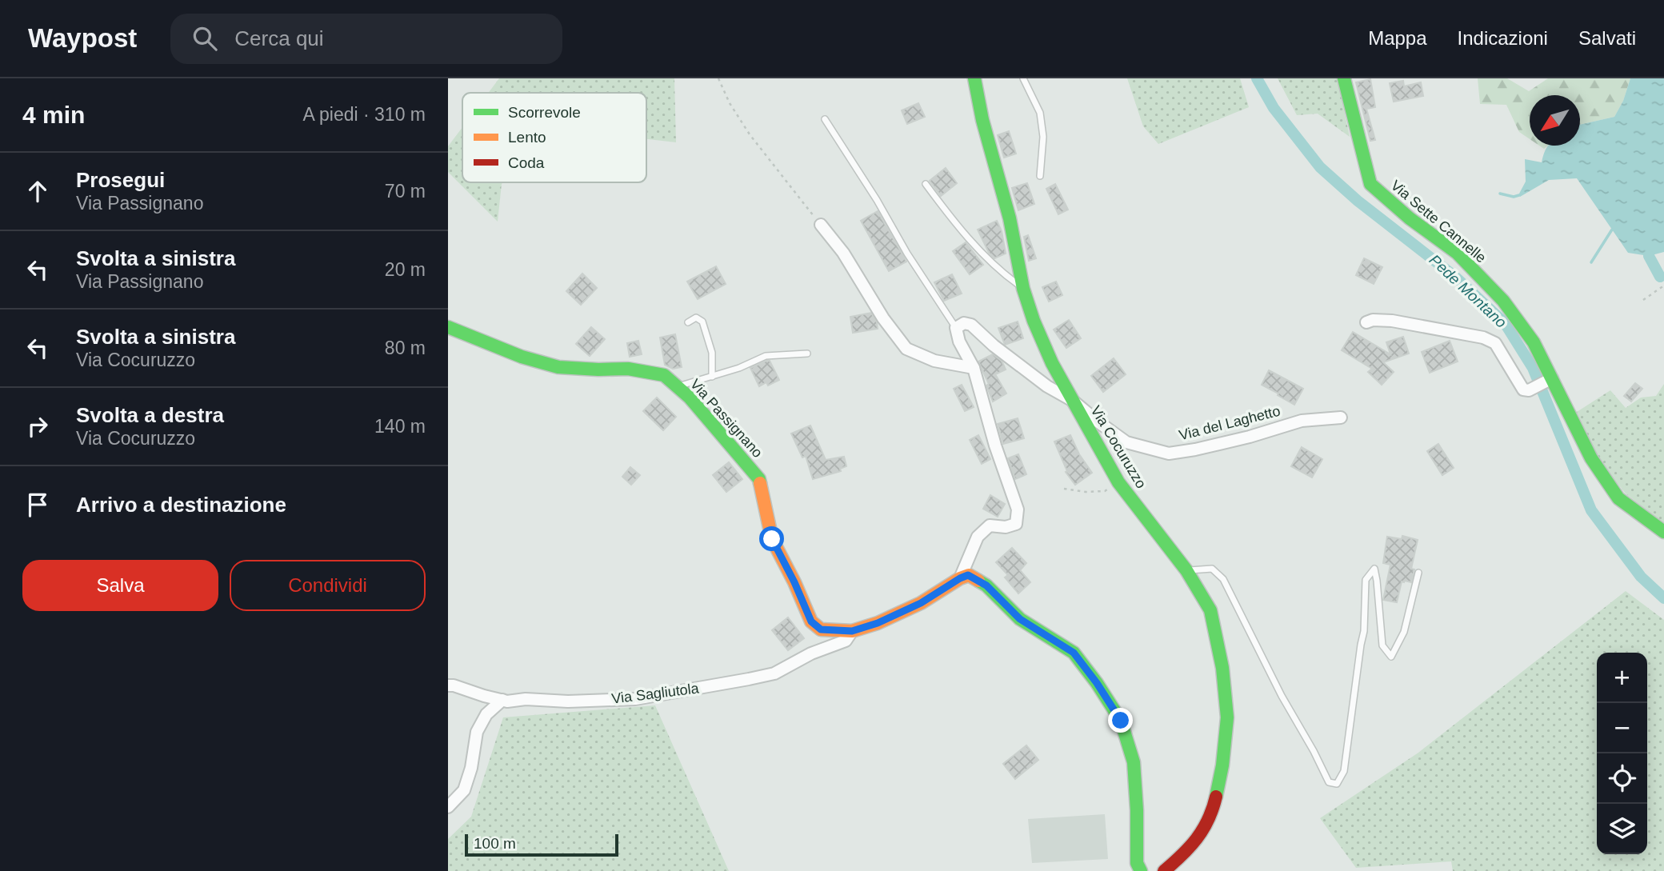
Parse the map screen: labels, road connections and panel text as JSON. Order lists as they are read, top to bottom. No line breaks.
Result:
{"streets":{"street":["Via Sette Cannelle","Via Passignano","Via del Laghetto","Via Cocuruzzo","Via Sagliutola"]},"crossings":[["Via Passignano","Via Sagliutola"],["Via del Laghetto","Via Cocuruzzo"]],"water":["Pede Montano"],"legend":["Scorrevole","Lento","Coda"],"scale_bar":"100 m","north":"bottom left","page":{"header":"Waypost","search":"Cerca qui","nav":["Mappa","Indicazioni","Salvati"],"heading":["4 min","A piedi · 310 m"],"list":[["Prosegui","Via Passignano","70 m"],["Svolta a sinistra","Via Passignano","20 m"],["Svolta a sinistra","Via Cocuruzzo","80 m"],["Svolta a destra","Via Cocuruzzo","140 m"],"Arrivo a destinazione"],"buttons":["Salva","Condividi"],"map_buttons":["+","−"],"scale":"100 m"}}
